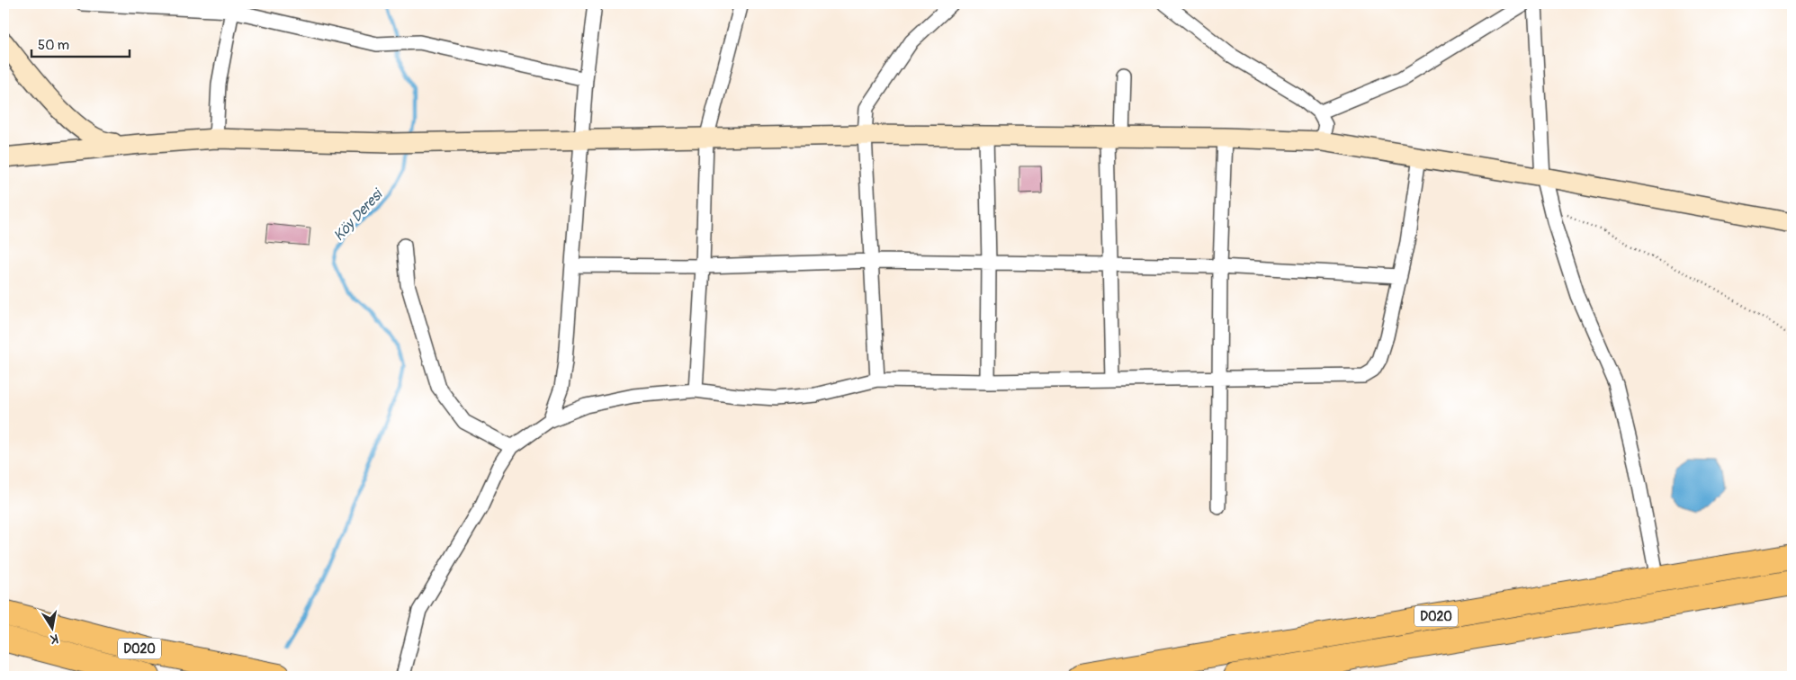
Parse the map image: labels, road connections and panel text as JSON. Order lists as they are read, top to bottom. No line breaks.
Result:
{"streets":{"highway":["D020"]},"water":["Köy Deresi"],"scale_bar":"50 m","north":"bottom"}
